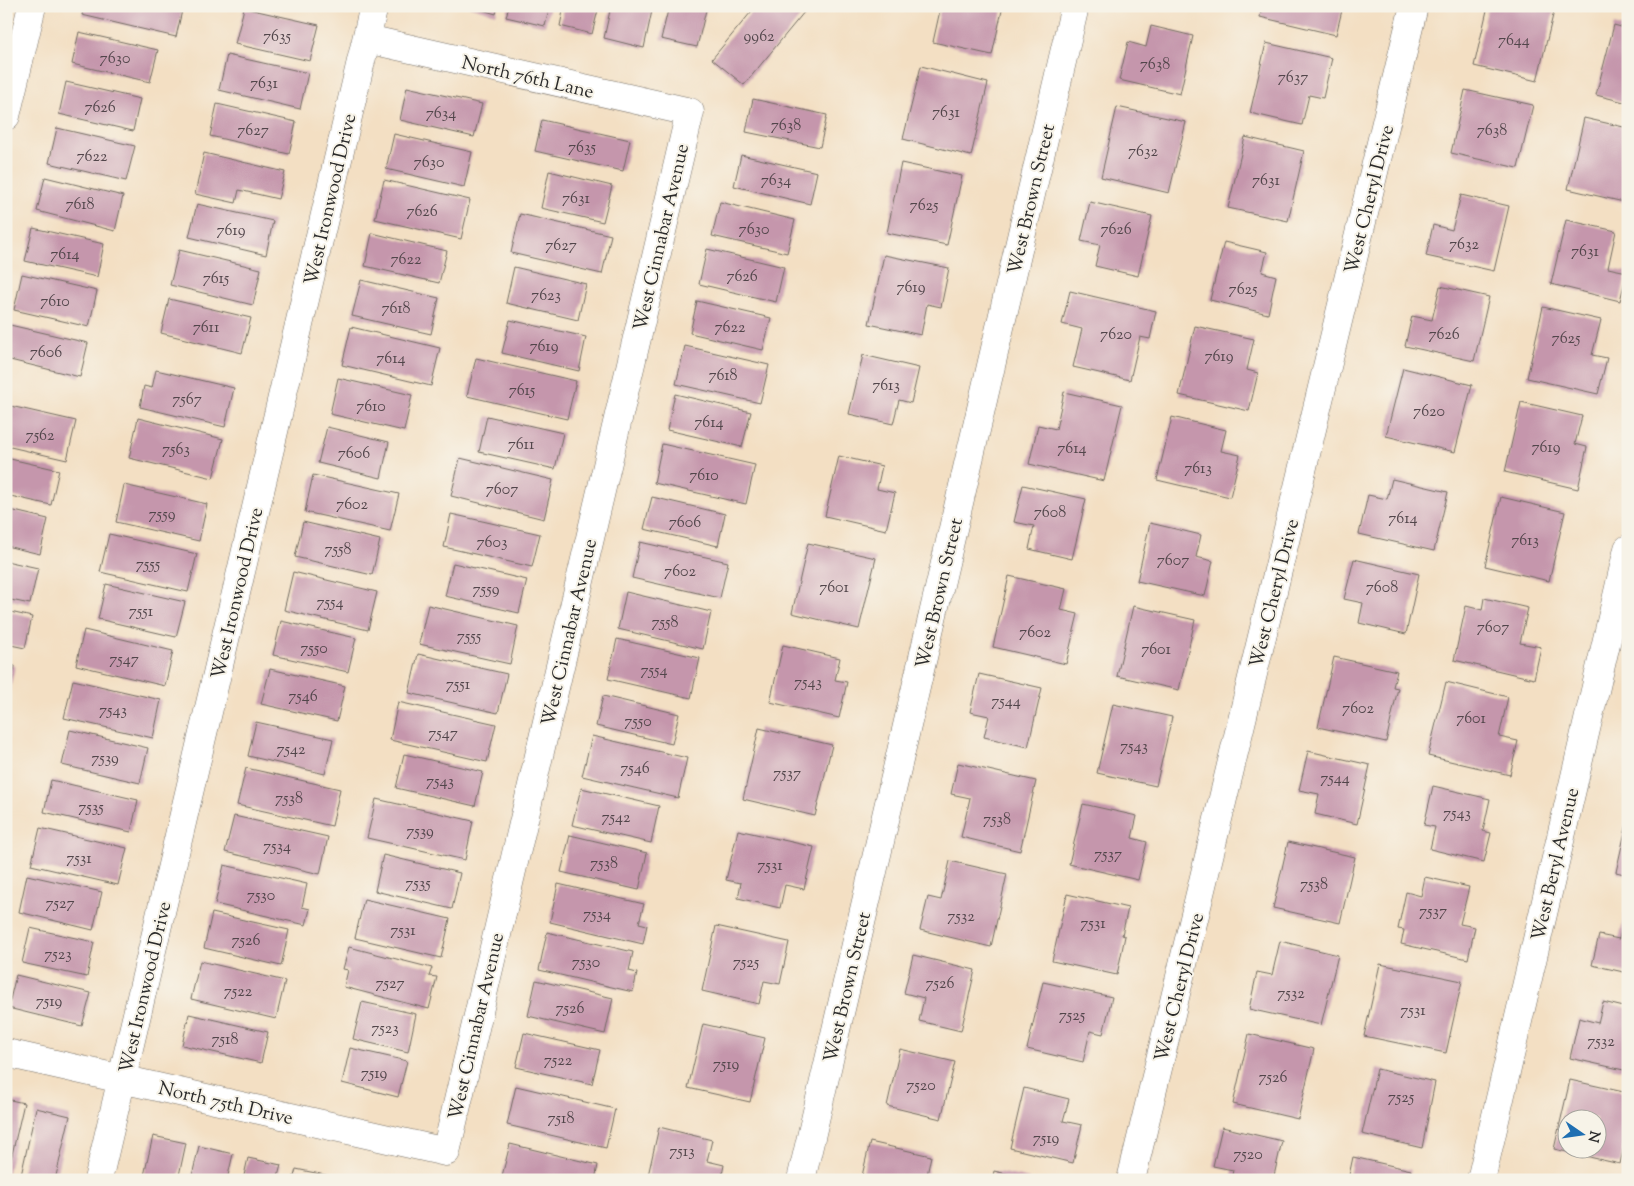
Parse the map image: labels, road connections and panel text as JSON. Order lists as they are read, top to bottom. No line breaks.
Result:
{"streets":{"street":["North 76th Lane","West Ironwood Drive","West Brown Street","West Cheryl Drive","West Cinnabar Avenue","West Beryl Avenue","North 75th Drive"]},"crossings":[["North 76th Lane","West Ironwood Drive"],["North 76th Lane","West Cinnabar Avenue"],["West Ironwood Drive","North 75th Drive"],["West Cinnabar Avenue","North 75th Drive"]],"house_numbers":["7635","9962","7644","7630","7638","7637","7631","7626","7631","7634","7638","7627","7638","7635","7632","7622","7630","7634","7631","7631","7618","7625","7626","7630","7626","7619","7632","7627","7631","7614","7622","7626","7615","7619","7625","7623","7610","7618","7611","7622","7620","7626","7625","7619","7606","7619","7614","7618","7613","7615","7567","7610","7620","7614","7562","7611","7619","7614","7563","7606","7613","7610","7607","7602","7608","7559","7614","7606","7613","7603","7558","7607","7555","7602","7601","7608","7559","7554","7551","7558","7607","7602","7555","7550","7601","7547","7554","7543","7551","7546","7544","7602","7543","7601","7550","7547","7543","7542","7539","7546","7537","7544","7543","7538","7535","7543","7542","7538","7539","7534","7537","7531","7538","7531","7535","7538","7530","7527","7537","7534","7532","7531","7531","7526","7523","7530","7525","7527","7526","7522","7532","7519","7526","7531","7525","7523","7518","7532","7522","7519","7519","7526","7520","7525","7518","7519","7513","7520"],"north":"right"}
